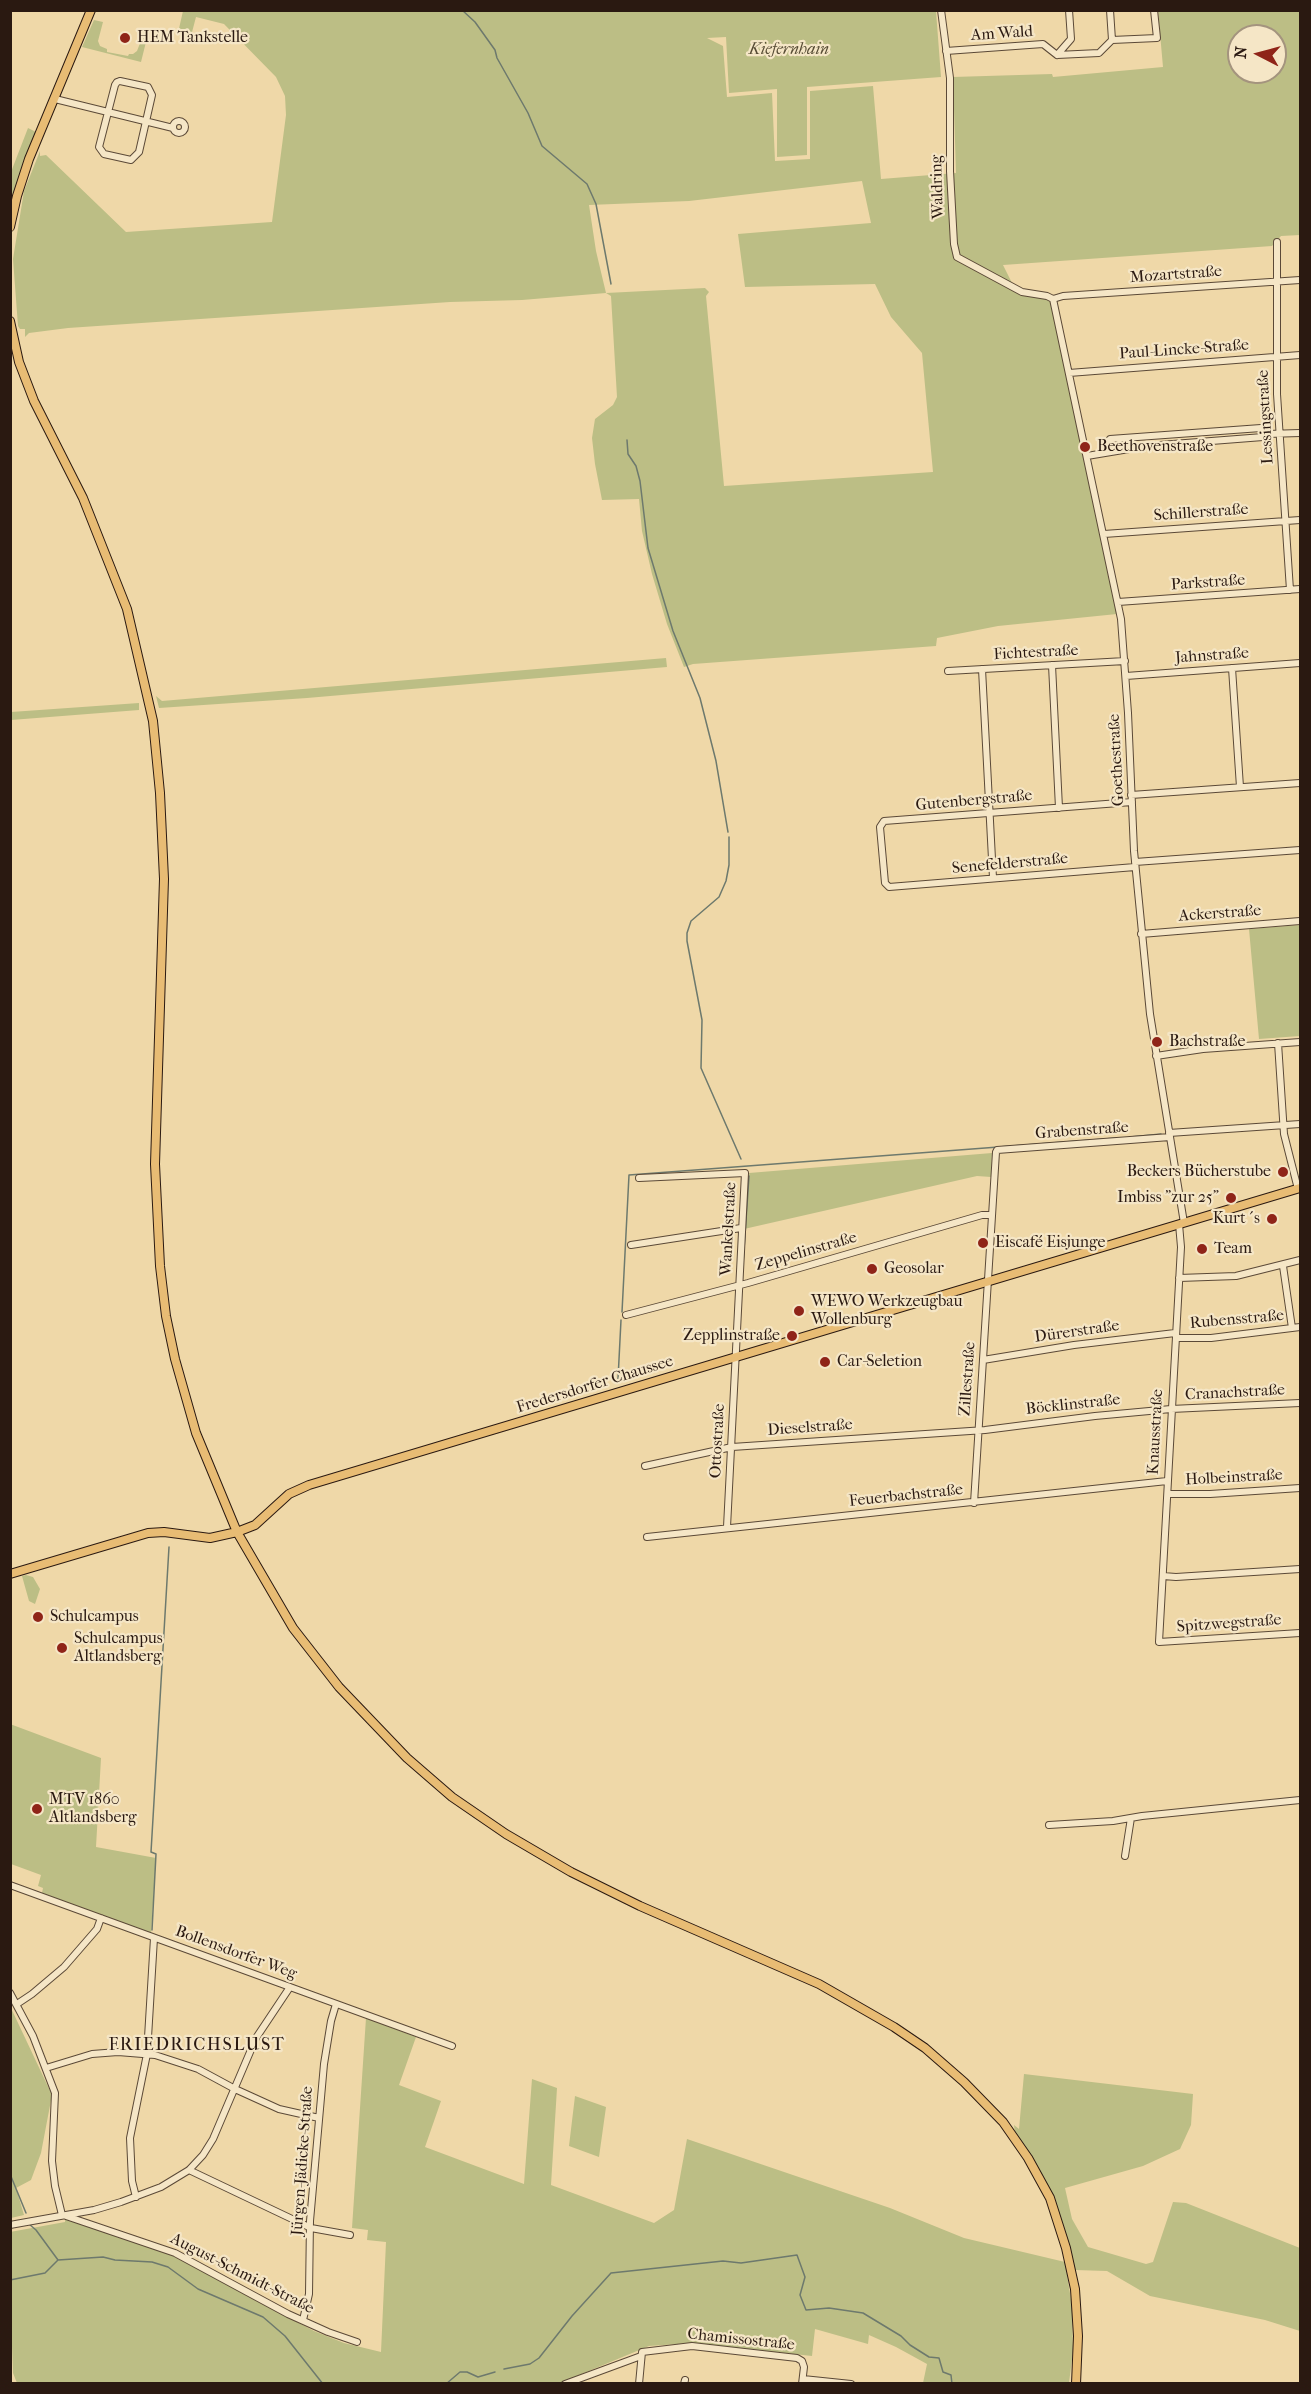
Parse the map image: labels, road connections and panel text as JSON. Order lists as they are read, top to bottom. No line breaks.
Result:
{"streets":{"main road":["Fredersdorfer Chaussee"],"street":["Am Wald","Waldring","Mozartstraße","Paul-Lincke-Straße","Lessingstraße","Schillerstraße","Parkstraße","Fichtestraße","Jahnstraße","Goethestraße","Gutenbergstraße","Senefelderstraße","Ackerstraße","Grabenstraße","Wankelstraße","Zeppelinstraße","Rubensstraße","Dürerstraße","Zillestraße","Cranachstraße","Böcklinstraße","Dieselstraße","Knausstraße","Ottostraße","Holbeinstraße","Feuerbachstraße","Spitzwegstraße","Bollensdorfer Weg","Jürgen-Jädicke-Straße","August-Schmidt-Straße","Chamissostraße"]},"crossings":[["Am Wald","Waldring"],["Waldring","Mozartstraße"],["Waldring","Goethestraße"],["Mozartstraße","Lessingstraße"],["Mozartstraße","Goethestraße"],["Paul-Lincke-Straße","Lessingstraße"],["Paul-Lincke-Straße","Goethestraße"],["Lessingstraße","Schillerstraße"],["Lessingstraße","Parkstraße"],["Schillerstraße","Goethestraße"],["Parkstraße","Goethestraße"],["Fichtestraße","Goethestraße"],["Jahnstraße","Goethestraße"],["Goethestraße","Gutenbergstraße"],["Goethestraße","Senefelderstraße"],["Goethestraße","Ackerstraße"],["Goethestraße","Grabenstraße"],["Goethestraße","Fredersdorfer Chaussee"],["Goethestraße","Knausstraße"],["Gutenbergstraße","Senefelderstraße"],["Grabenstraße","Zillestraße"],["Wankelstraße","Zeppelinstraße"],["Wankelstraße","Fredersdorfer Chaussee"],["Wankelstraße","Ottostraße"],["Zeppelinstraße","Zillestraße"],["Rubensstraße","Dürerstraße"],["Rubensstraße","Knausstraße"],["Dürerstraße","Zillestraße"],["Dürerstraße","Knausstraße"],["Zillestraße","Fredersdorfer Chaussee"],["Zillestraße","Böcklinstraße"],["Zillestraße","Dieselstraße"],["Zillestraße","Feuerbachstraße"],["Fredersdorfer Chaussee","Knausstraße"],["Fredersdorfer Chaussee","Ottostraße"],["Cranachstraße","Böcklinstraße"],["Cranachstraße","Knausstraße"],["Böcklinstraße","Dieselstraße"],["Böcklinstraße","Knausstraße"],["Dieselstraße","Ottostraße"],["Knausstraße","Holbeinstraße"],["Knausstraße","Feuerbachstraße"],["Knausstraße","Spitzwegstraße"],["Ottostraße","Feuerbachstraße"],["Bollensdorfer Weg","Jürgen-Jädicke-Straße"],["Jürgen-Jädicke-Straße","August-Schmidt-Straße"]],"districts":["FRIEDRICHSLUST"],"parks":["Kiefernhain"],"places":["HEM Tankstelle","Beethovenstraße","Bachstraße","Beckers Bücherstube","Imbiss \"zur 25\"","Kurt´s","Eiscafé Eisjunge","Team","Geosolar","WEWO Werkzeugbau Wollenburg","Zepplinstraße","Car-Seletion","Schulcampus","Schulcampus Altlandsberg","MTV 1860 Altlandsberg"],"north":"left"}
